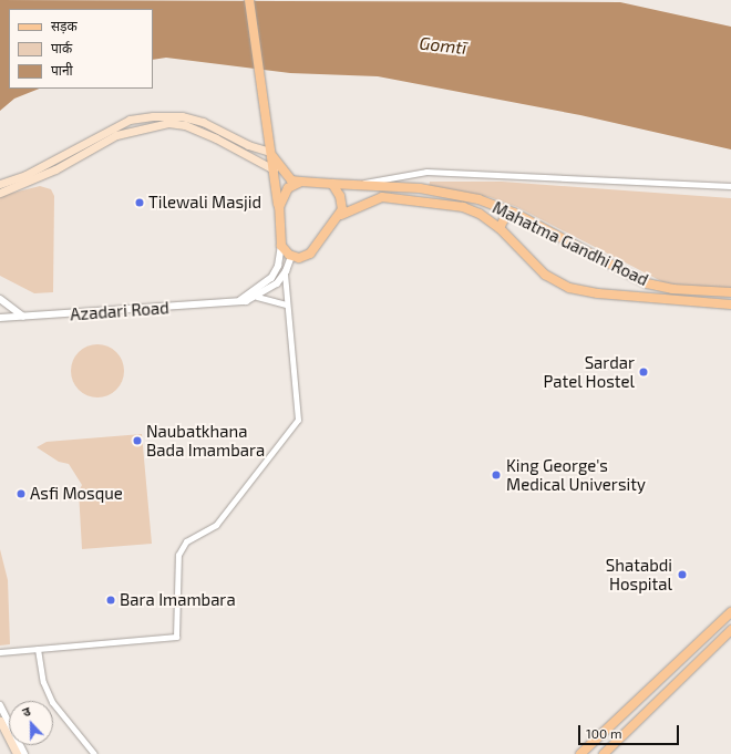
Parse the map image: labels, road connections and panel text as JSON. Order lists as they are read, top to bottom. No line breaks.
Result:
{"streets":{"main road":["Mahatma Gandhi Road"],"street":["Azadari Road"]},"water":["Gomtī"],"places":["Tilewali Masjid","Sardar Patel Hostel","Naubatkhana Bada Imambara","King George's Medical University","Asfi Mosque","Shatabdi Hospital","Bara Imambara"],"legend":["सड़क","पार्क","पानी"],"scale_bar":"100 m","north":"top"}
